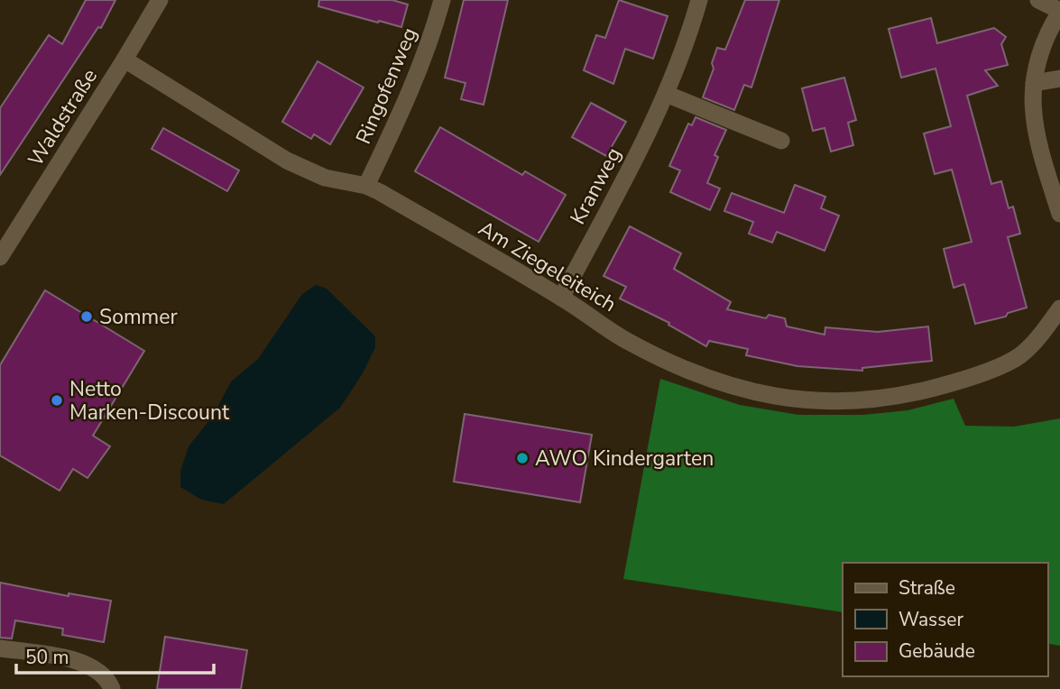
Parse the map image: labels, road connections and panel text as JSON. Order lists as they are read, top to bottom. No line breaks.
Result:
{"streets":{"street":["Ringofenweg","Waldstraße","Kranweg","Am Ziegeleiteich"]},"crossings":[["Ringofenweg","Am Ziegeleiteich"],["Waldstraße","Am Ziegeleiteich"],["Kranweg","Am Ziegeleiteich"]],"places":["Sommer","Netto Marken-Discount","AWO Kindergarten"],"legend":["Straße","Wasser","Gebäude"],"scale_bar":"50 m"}
